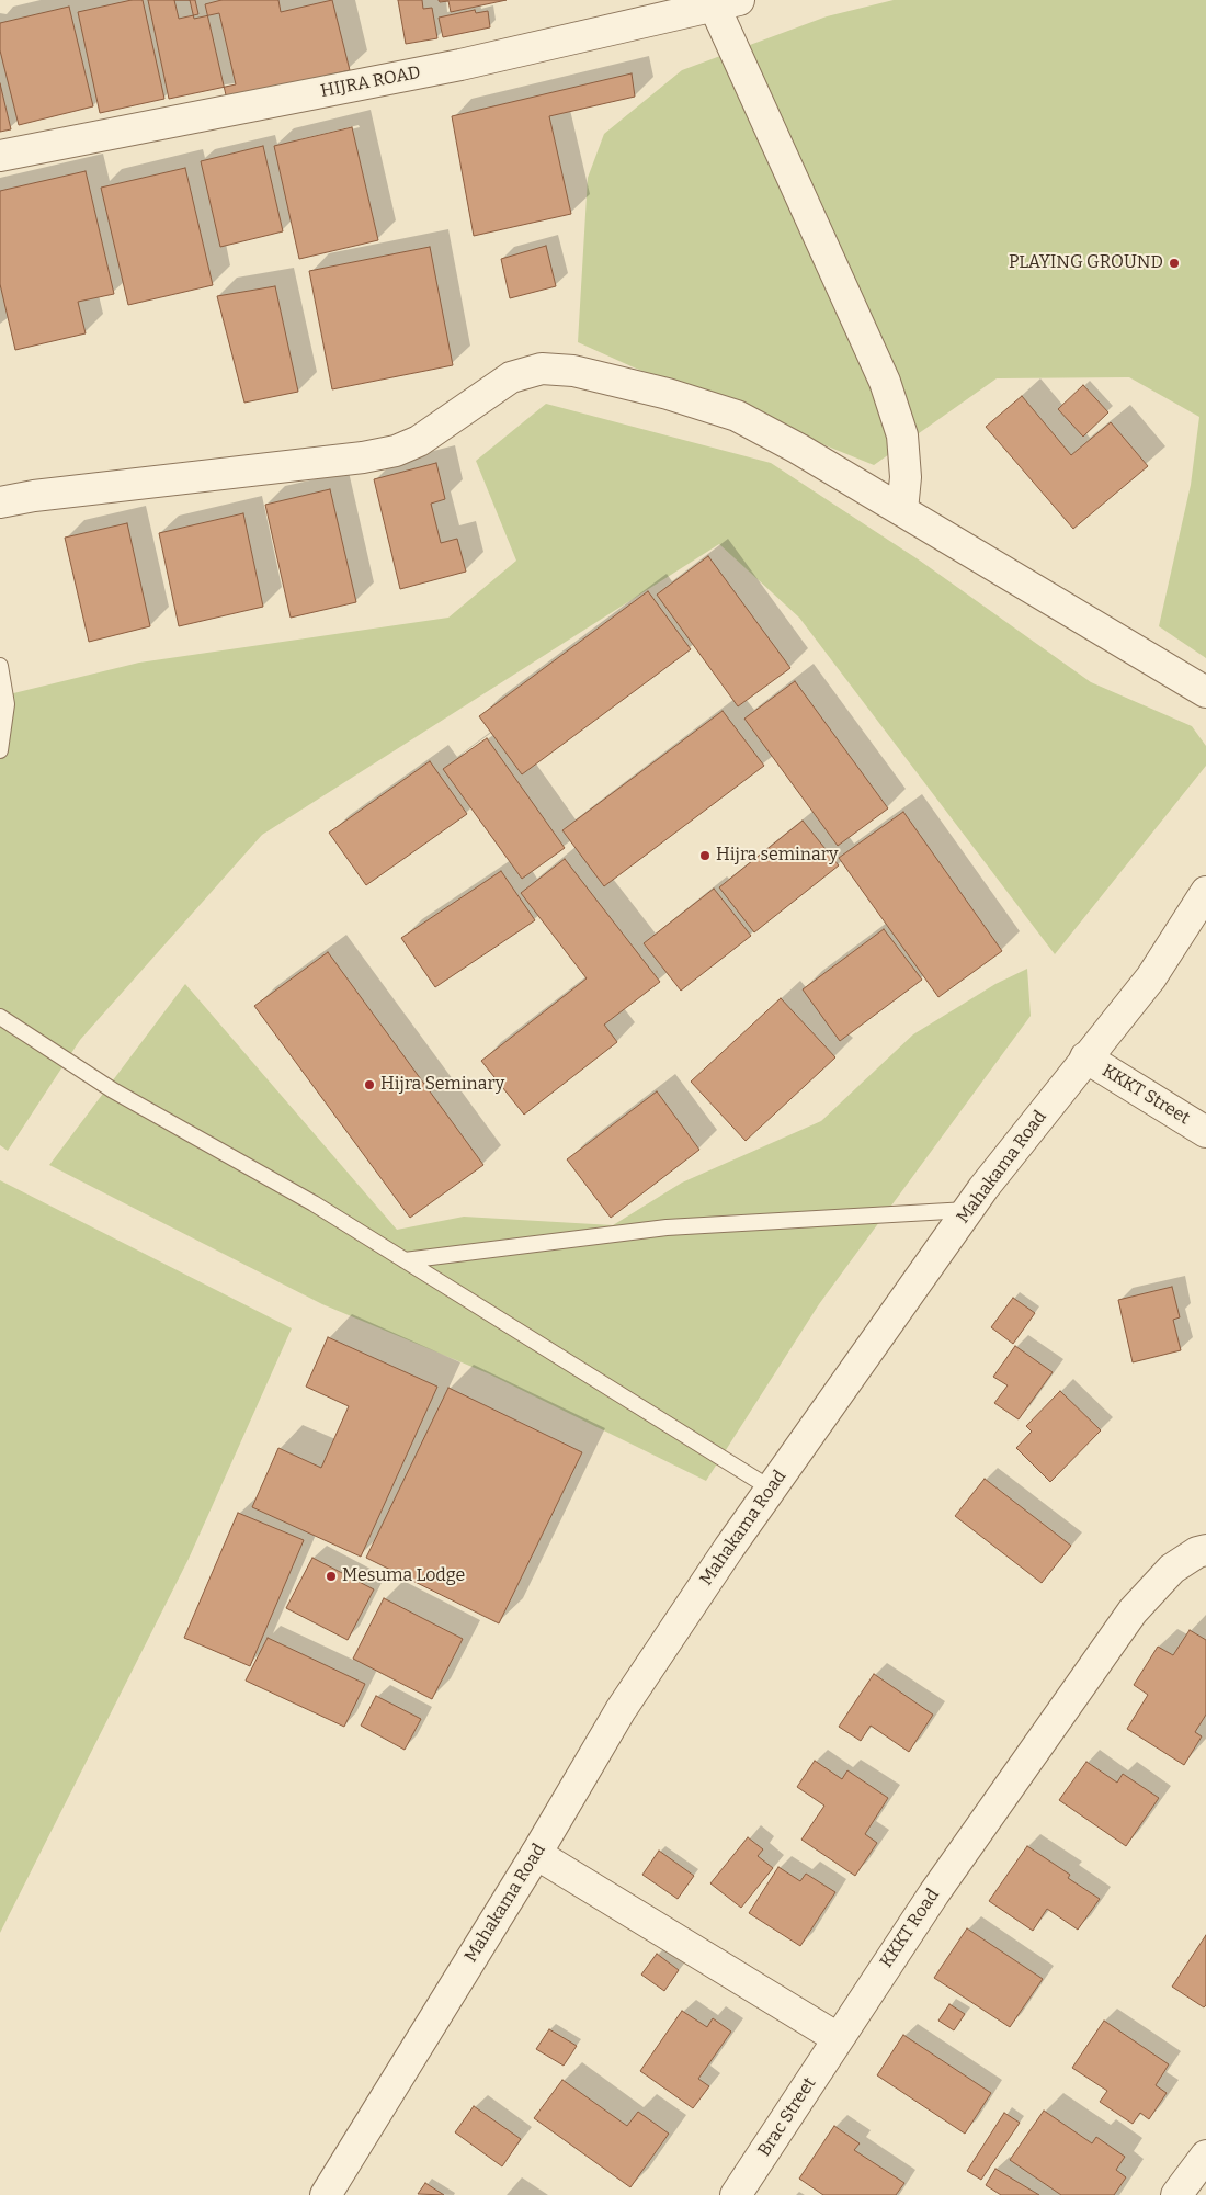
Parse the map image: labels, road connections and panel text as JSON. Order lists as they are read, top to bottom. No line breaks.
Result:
{"streets":{"street":["HIJRA ROAD","KKKT Street","Mahakama Road","KKKT Road","Brac Street"]},"crossings":[["KKKT Street","Mahakama Road"],["KKKT Road","Brac Street"]],"places":["PLAYING GROUND","Hijra seminary","Hijra Seminary","Mesuma Lodge"]}
